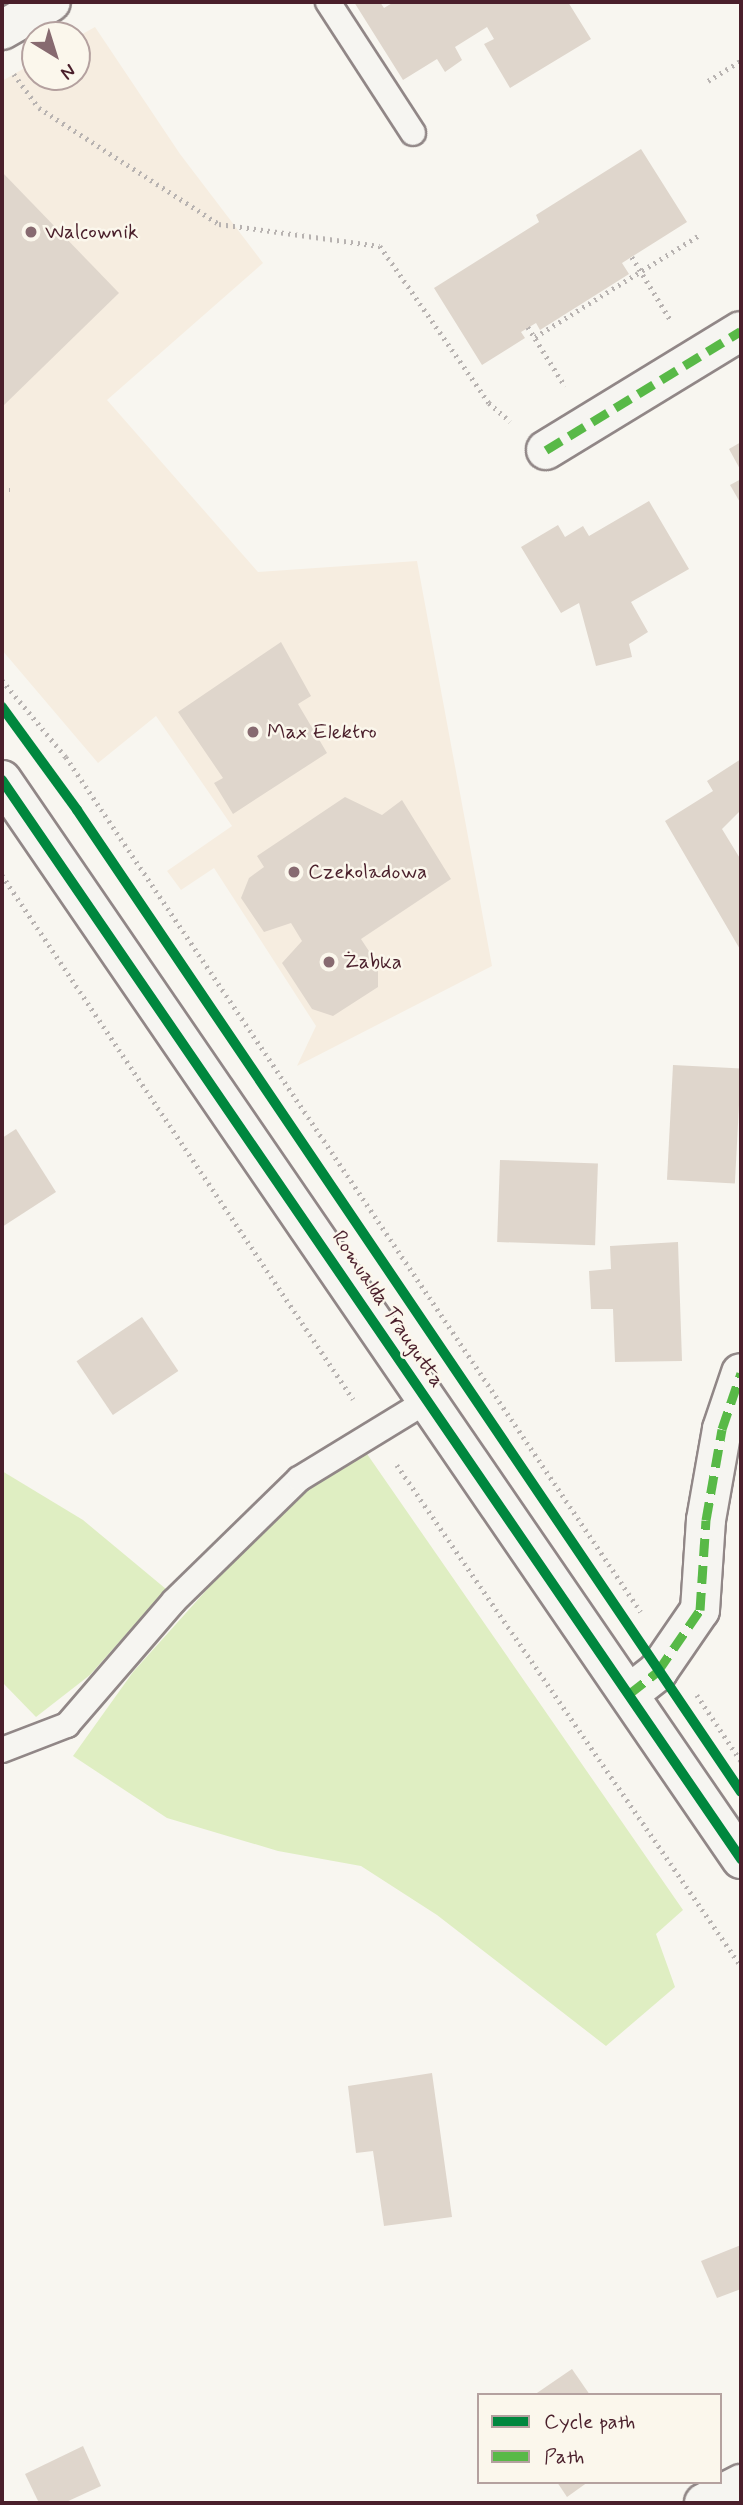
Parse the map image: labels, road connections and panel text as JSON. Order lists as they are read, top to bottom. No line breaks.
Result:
{"streets":{"street":["Romualda Traugutta"]},"places":["Walcownik","Max Elektro","Czekoladowa","Żabka"],"legend":["Cycle path","Path"],"north":"bottom right"}
